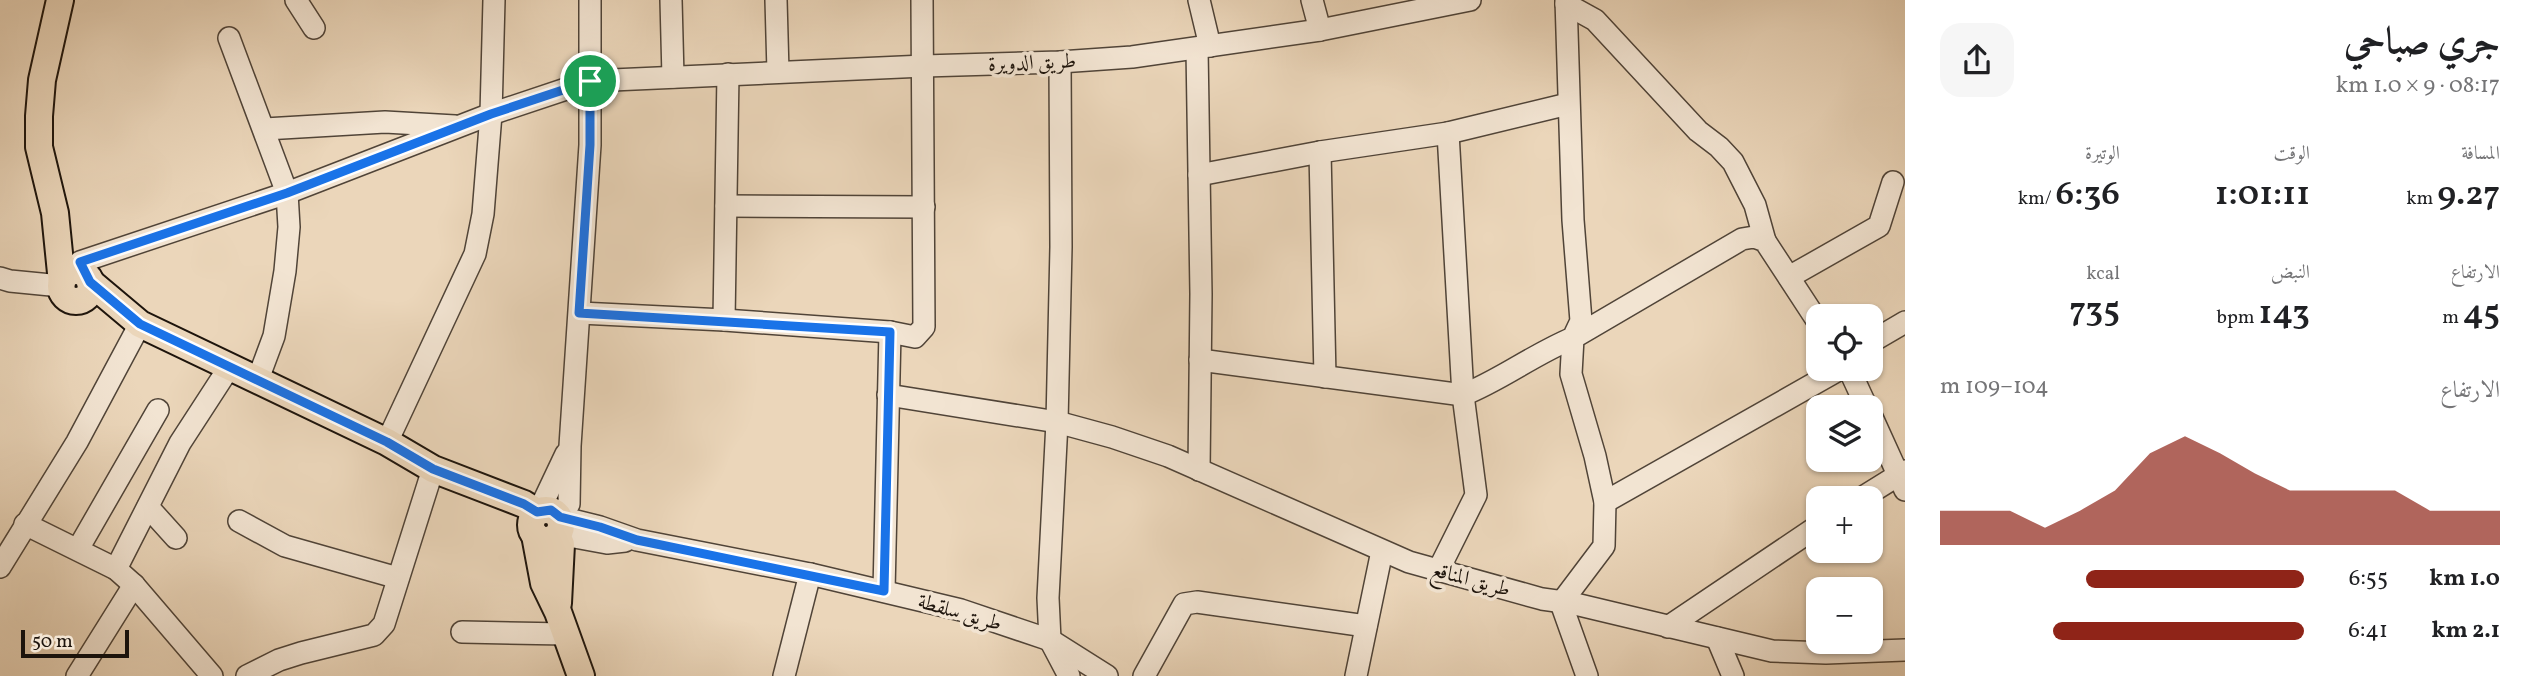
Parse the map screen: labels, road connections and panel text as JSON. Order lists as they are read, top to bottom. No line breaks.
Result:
{"streets":{"street":["طريق الدويرة","طريق المناقع","طريق سلقطة"]},"scale_bar":"50 m","page":{"heading":["جري صباحي","08:17 · 9 × 1.0 km"],"stats":[["المسافة","9.27 km"],["الوقت","1:01:11"],["الوتيرة","6:36 /km"],["الارتفاع","45 m"],["النبض","143 bpm"],["kcal","735"]],"map_buttons":["+","−"],"chart":["الارتفاع","104–109 m"],"list":[{"name":"1.0 km","note":"6:55"},{"name":"2.1 km","note":"6:41"}],"scale":"50 m"}}
